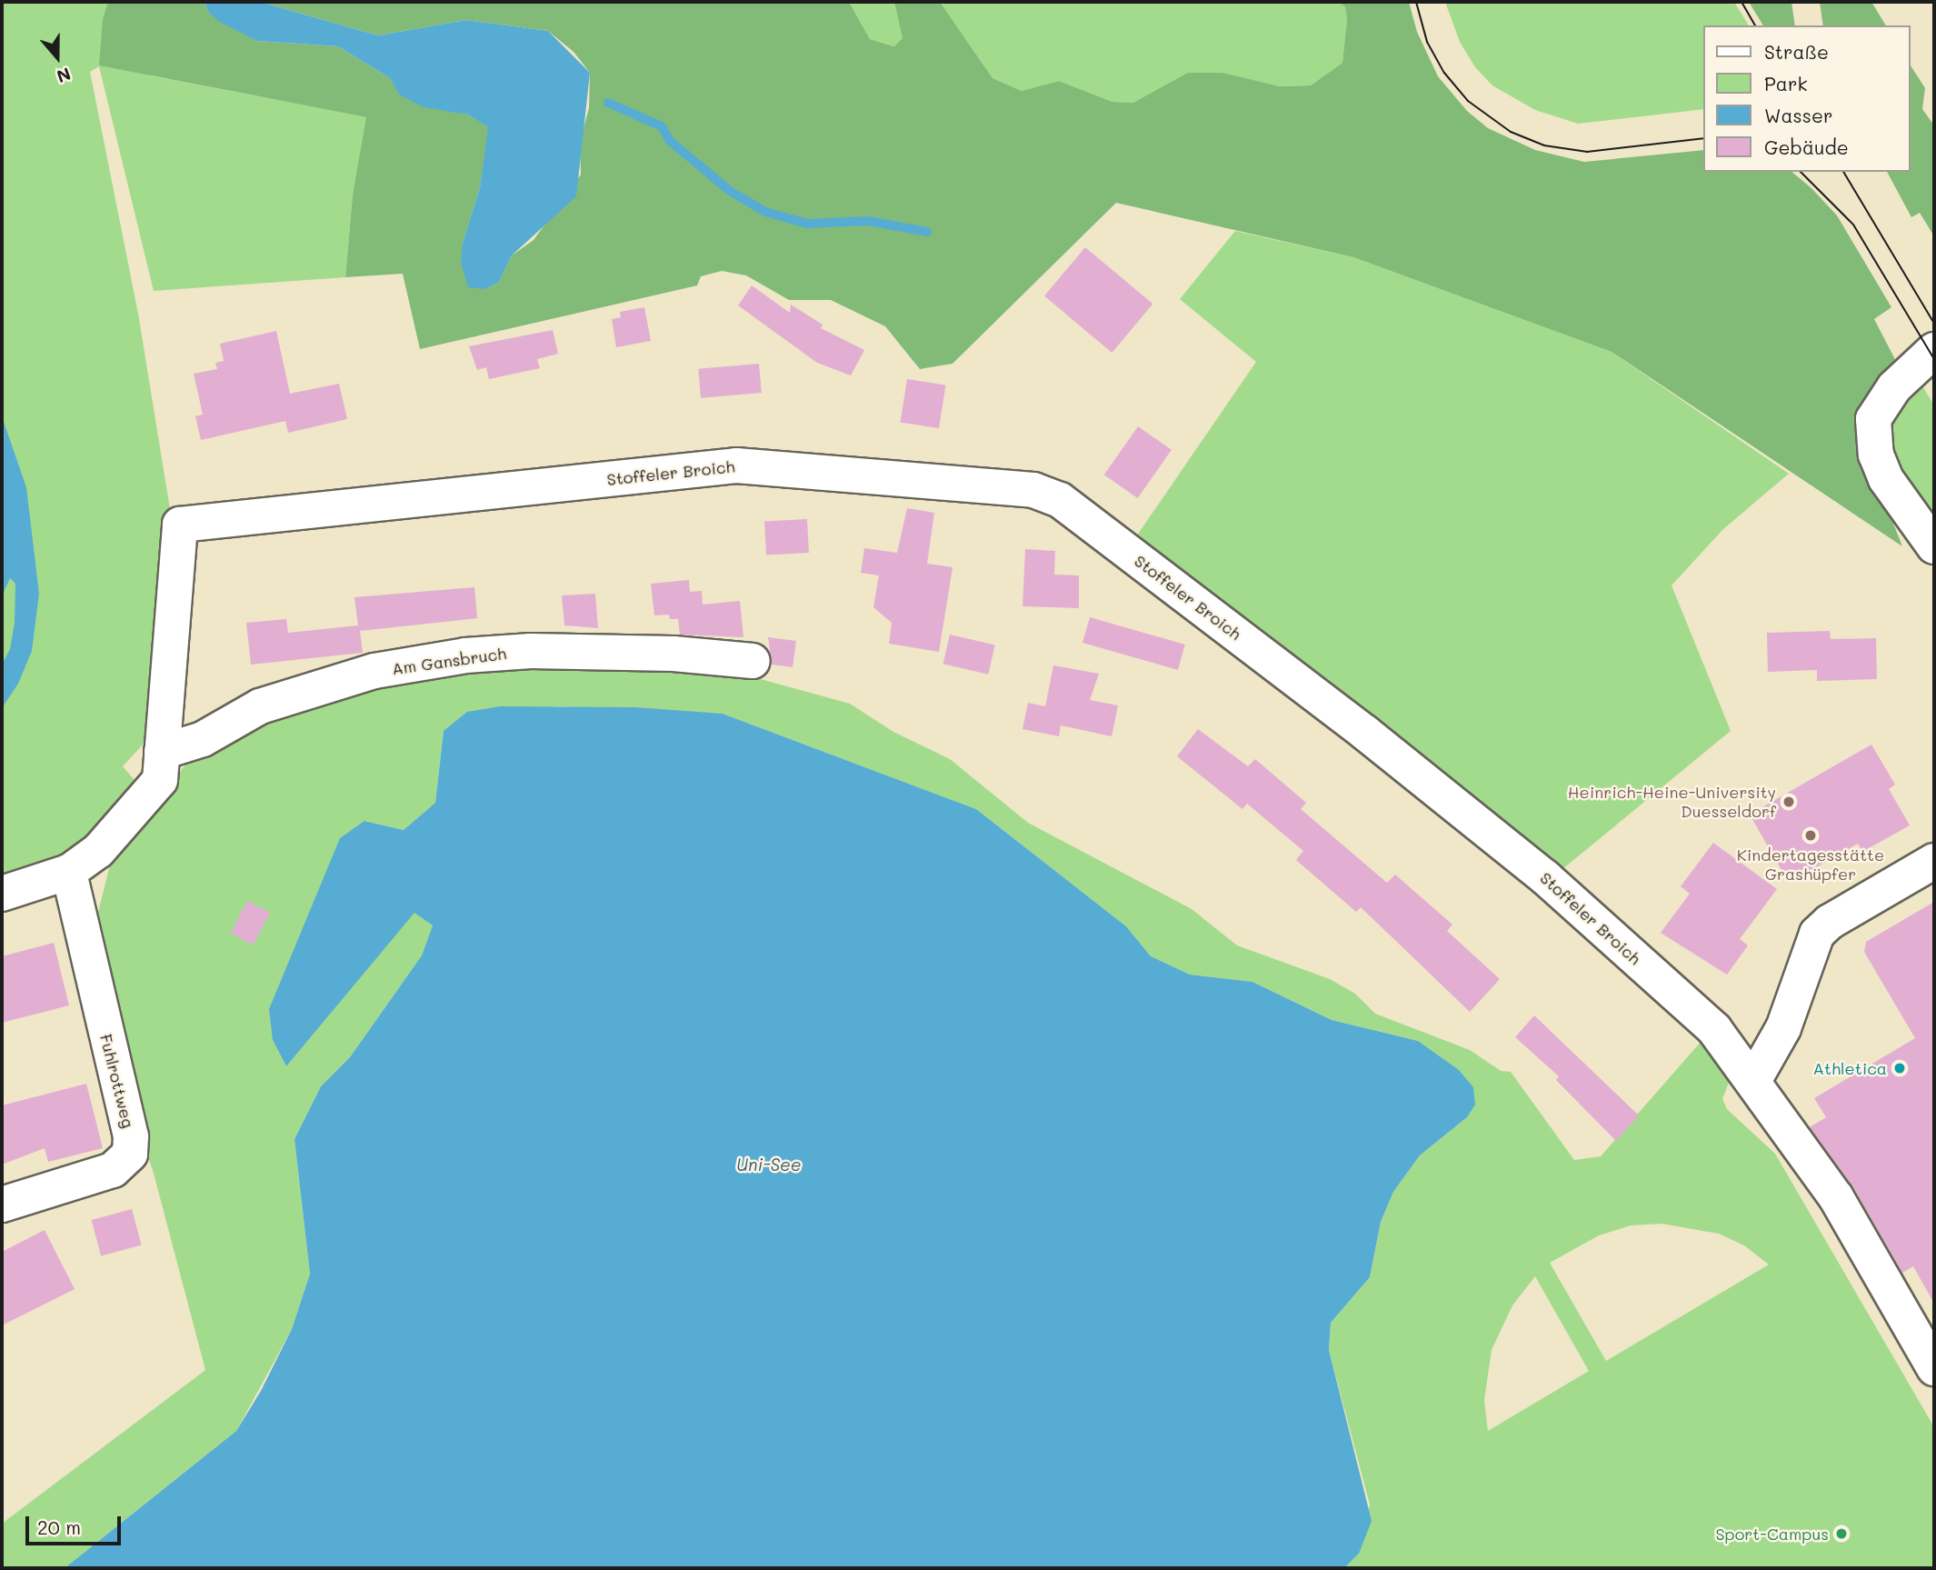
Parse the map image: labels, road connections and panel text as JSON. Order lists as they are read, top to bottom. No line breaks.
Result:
{"streets":{"street":["Stoffeler Broich","Am Gansbruch","Fuhlrottweg"]},"crossings":[["Stoffeler Broich","Am Gansbruch"]],"water":["Uni-See"],"places":["Heinrich-Heine-University Duesseldorf","Kindertagesstätte Grashüpfer","Athletica","Sport-Campus"],"legend":["Straße","Park","Wasser","Gebäude"],"scale_bar":"20 m","north":"bottom"}
